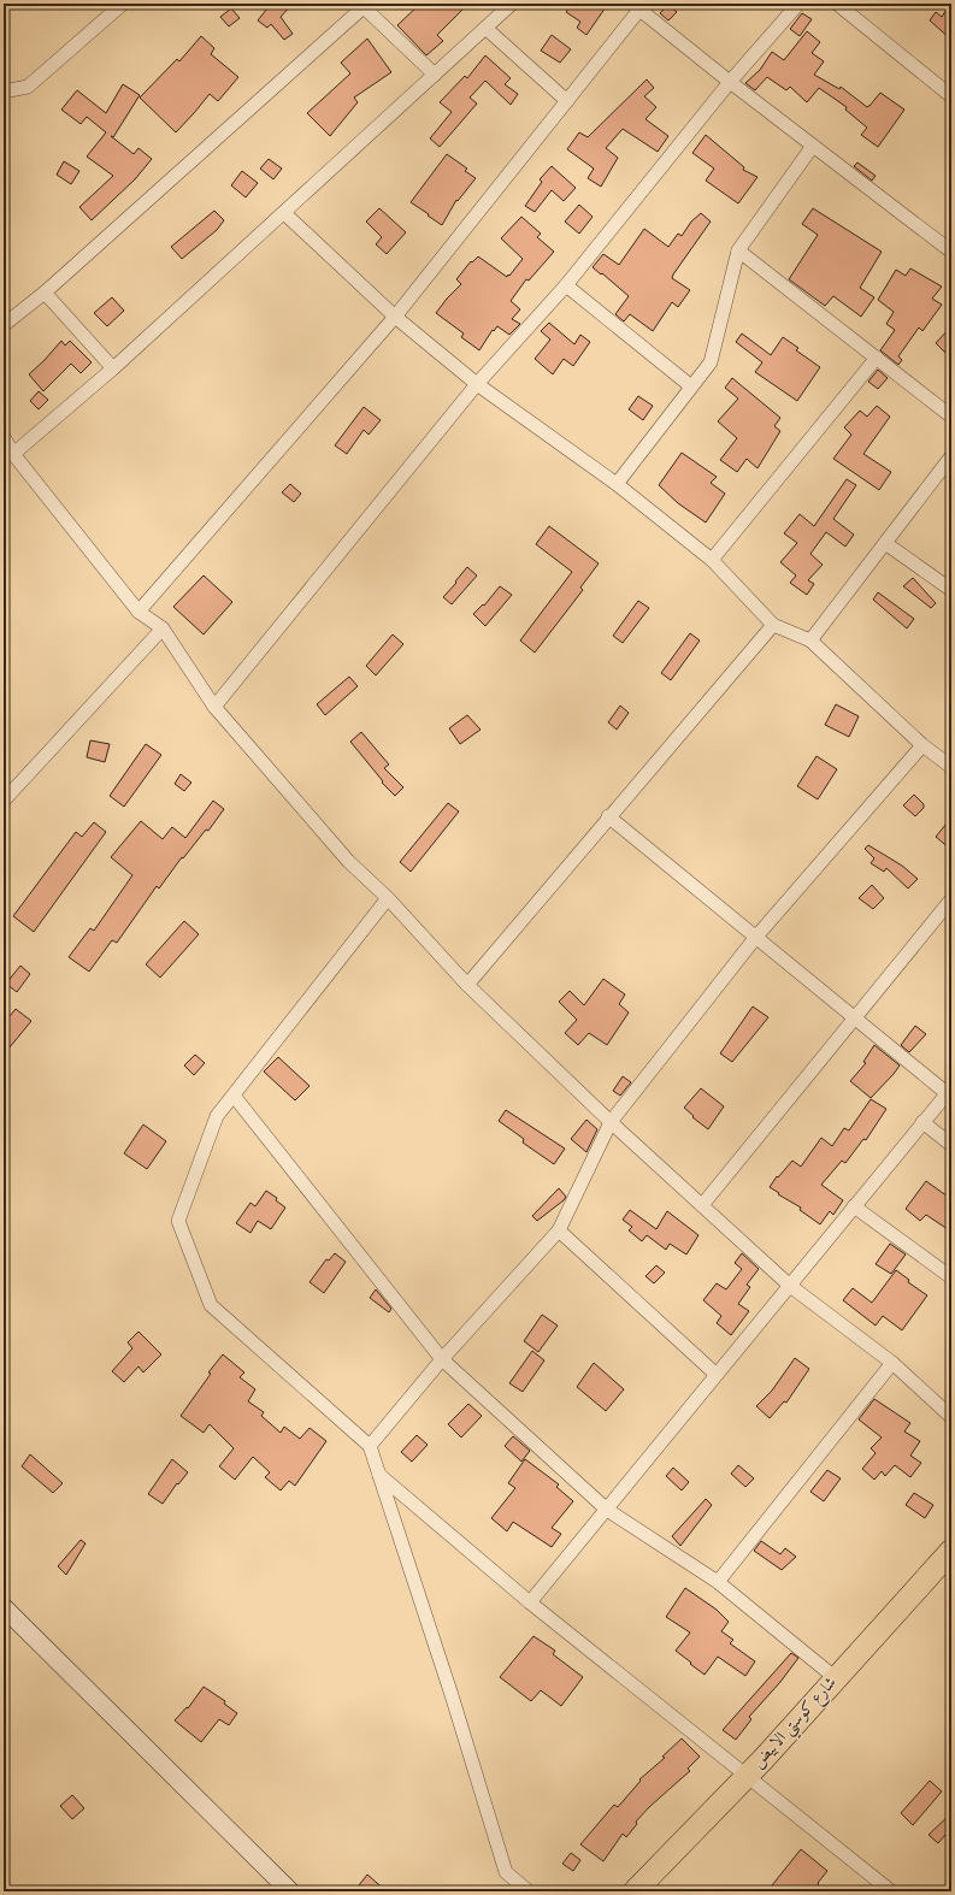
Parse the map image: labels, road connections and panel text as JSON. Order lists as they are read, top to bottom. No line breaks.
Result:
{"streets":{"highway":["شارع كوستي الابيض"]}}
